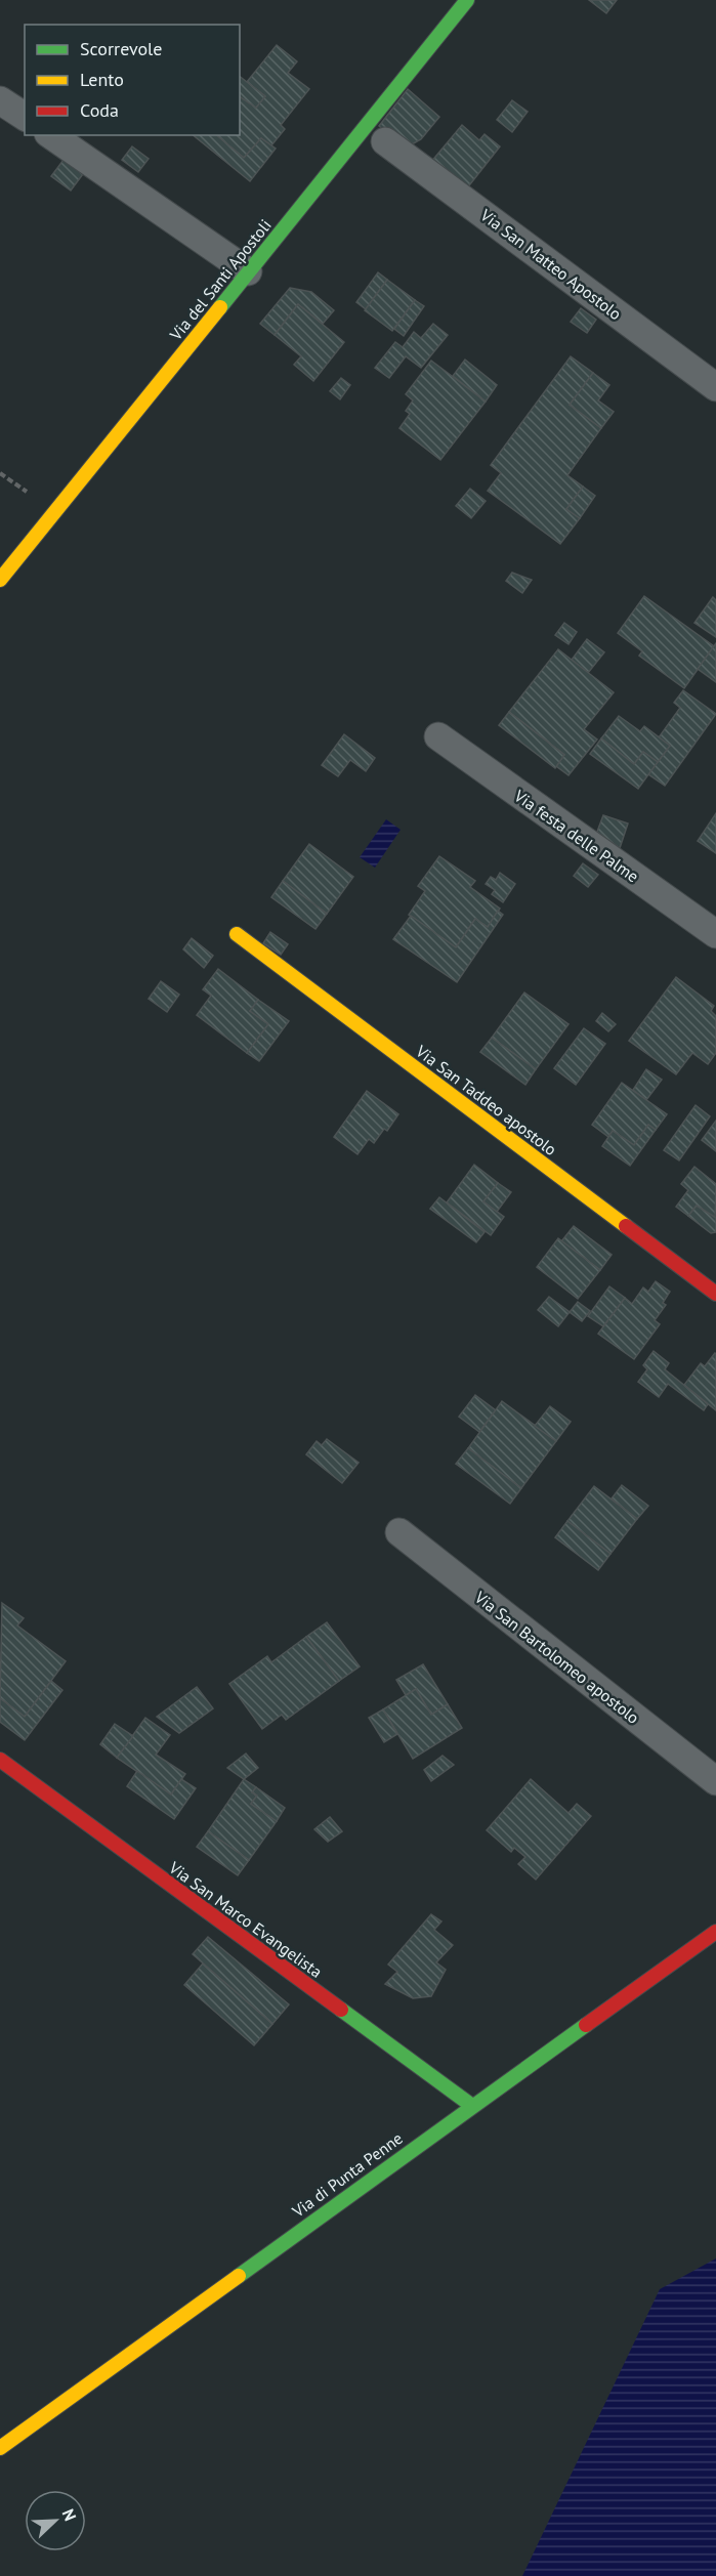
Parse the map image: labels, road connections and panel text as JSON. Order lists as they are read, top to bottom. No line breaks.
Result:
{"streets":{"street":["Via San Matteo Apostolo","Via del Santi Apostoli","Via festa delle Palme","Via San Taddeo apostolo","Via San Bartolomeo apostolo","Via San Marco Evangelista","Via di Punta Penne"]},"crossings":[["Via San Marco Evangelista","Via di Punta Penne"]],"legend":["Scorrevole","Lento","Coda"],"north":"top right"}
